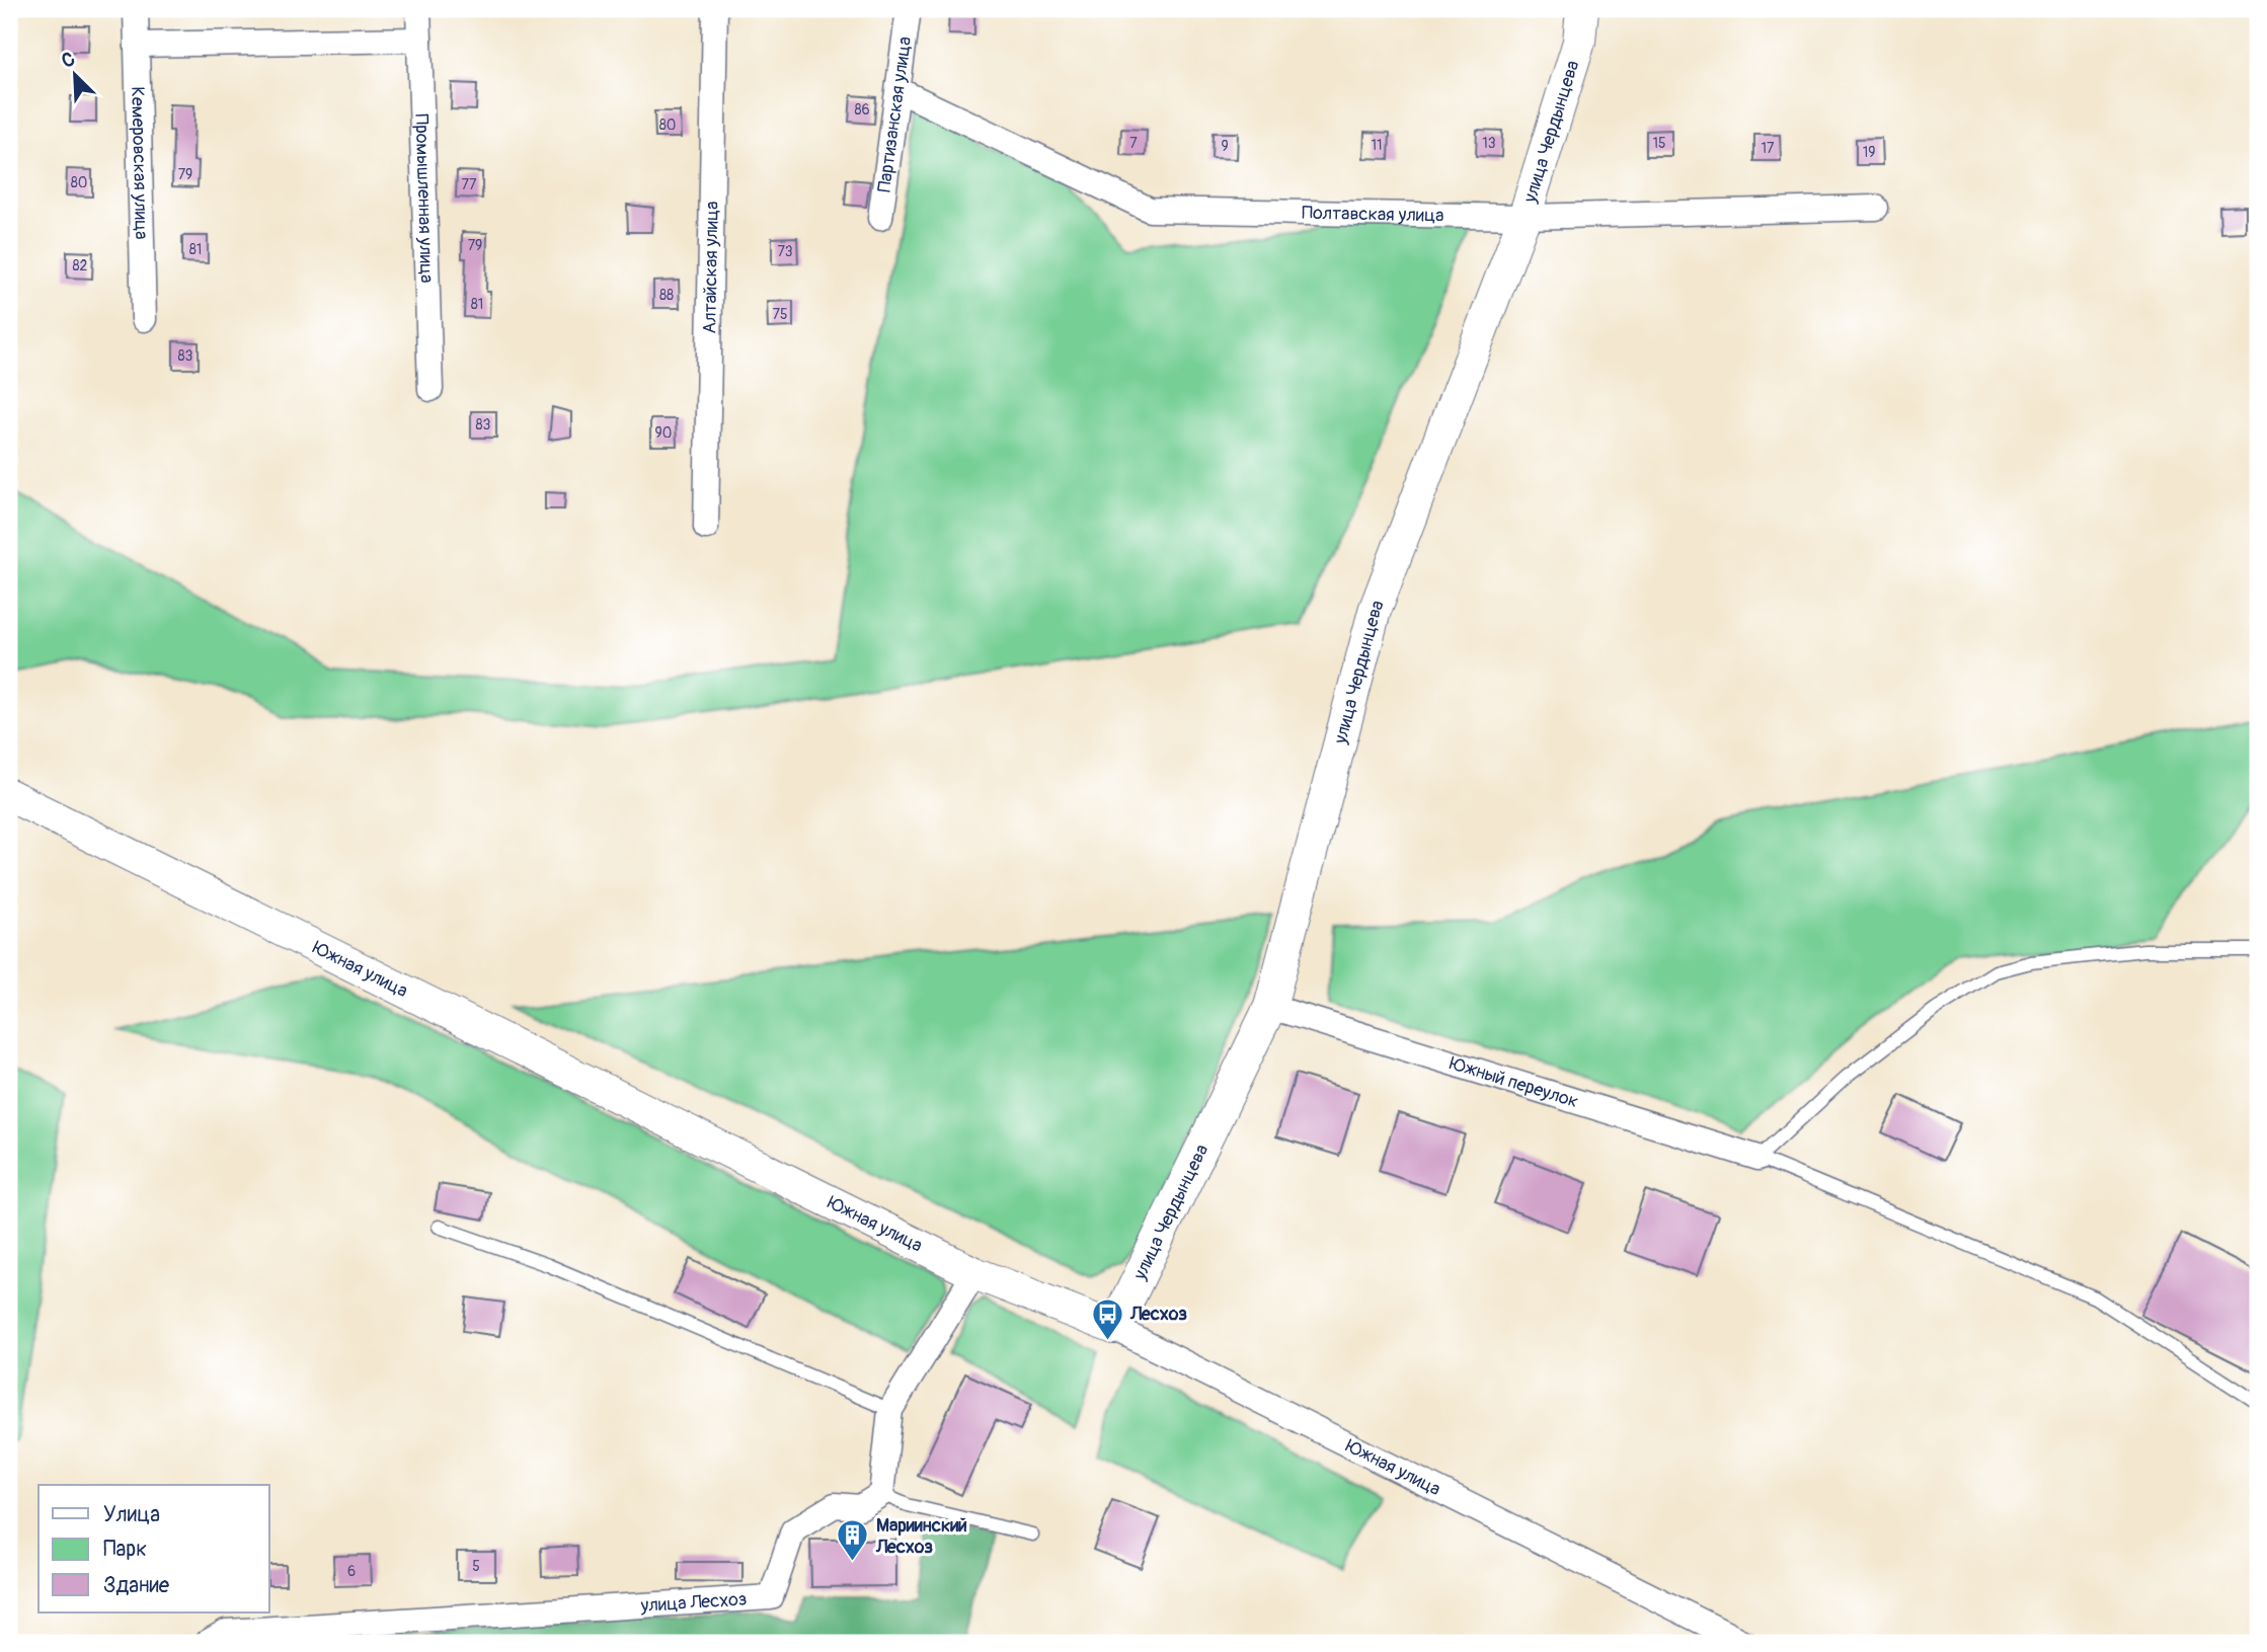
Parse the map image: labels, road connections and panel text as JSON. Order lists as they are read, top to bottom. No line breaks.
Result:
{"streets":{"street":["Партизанская улица","улица Чердынцева","Кемеровская улица","Промышленная улица","Полтавская улица","Алтайская улица","Южная улица","Южный переулок","улица Лесхоз"]},"crossings":[["Партизанская улица","Полтавская улица"],["улица Чердынцева","Полтавская улица"],["улица Чердынцева","Южная улица"],["улица Чердынцева","Южный переулок"]],"places":{"bus stop":["Лесхоз"],"building":["Мариинский Лесхоз"]},"house_numbers":["86","80","7","13","15","11","9","17","19","79","80","77","79","81","73","82","88","81","75","83","83","90","5","6"],"legend":["Улица","Парк","Здание"],"north":"top left"}
